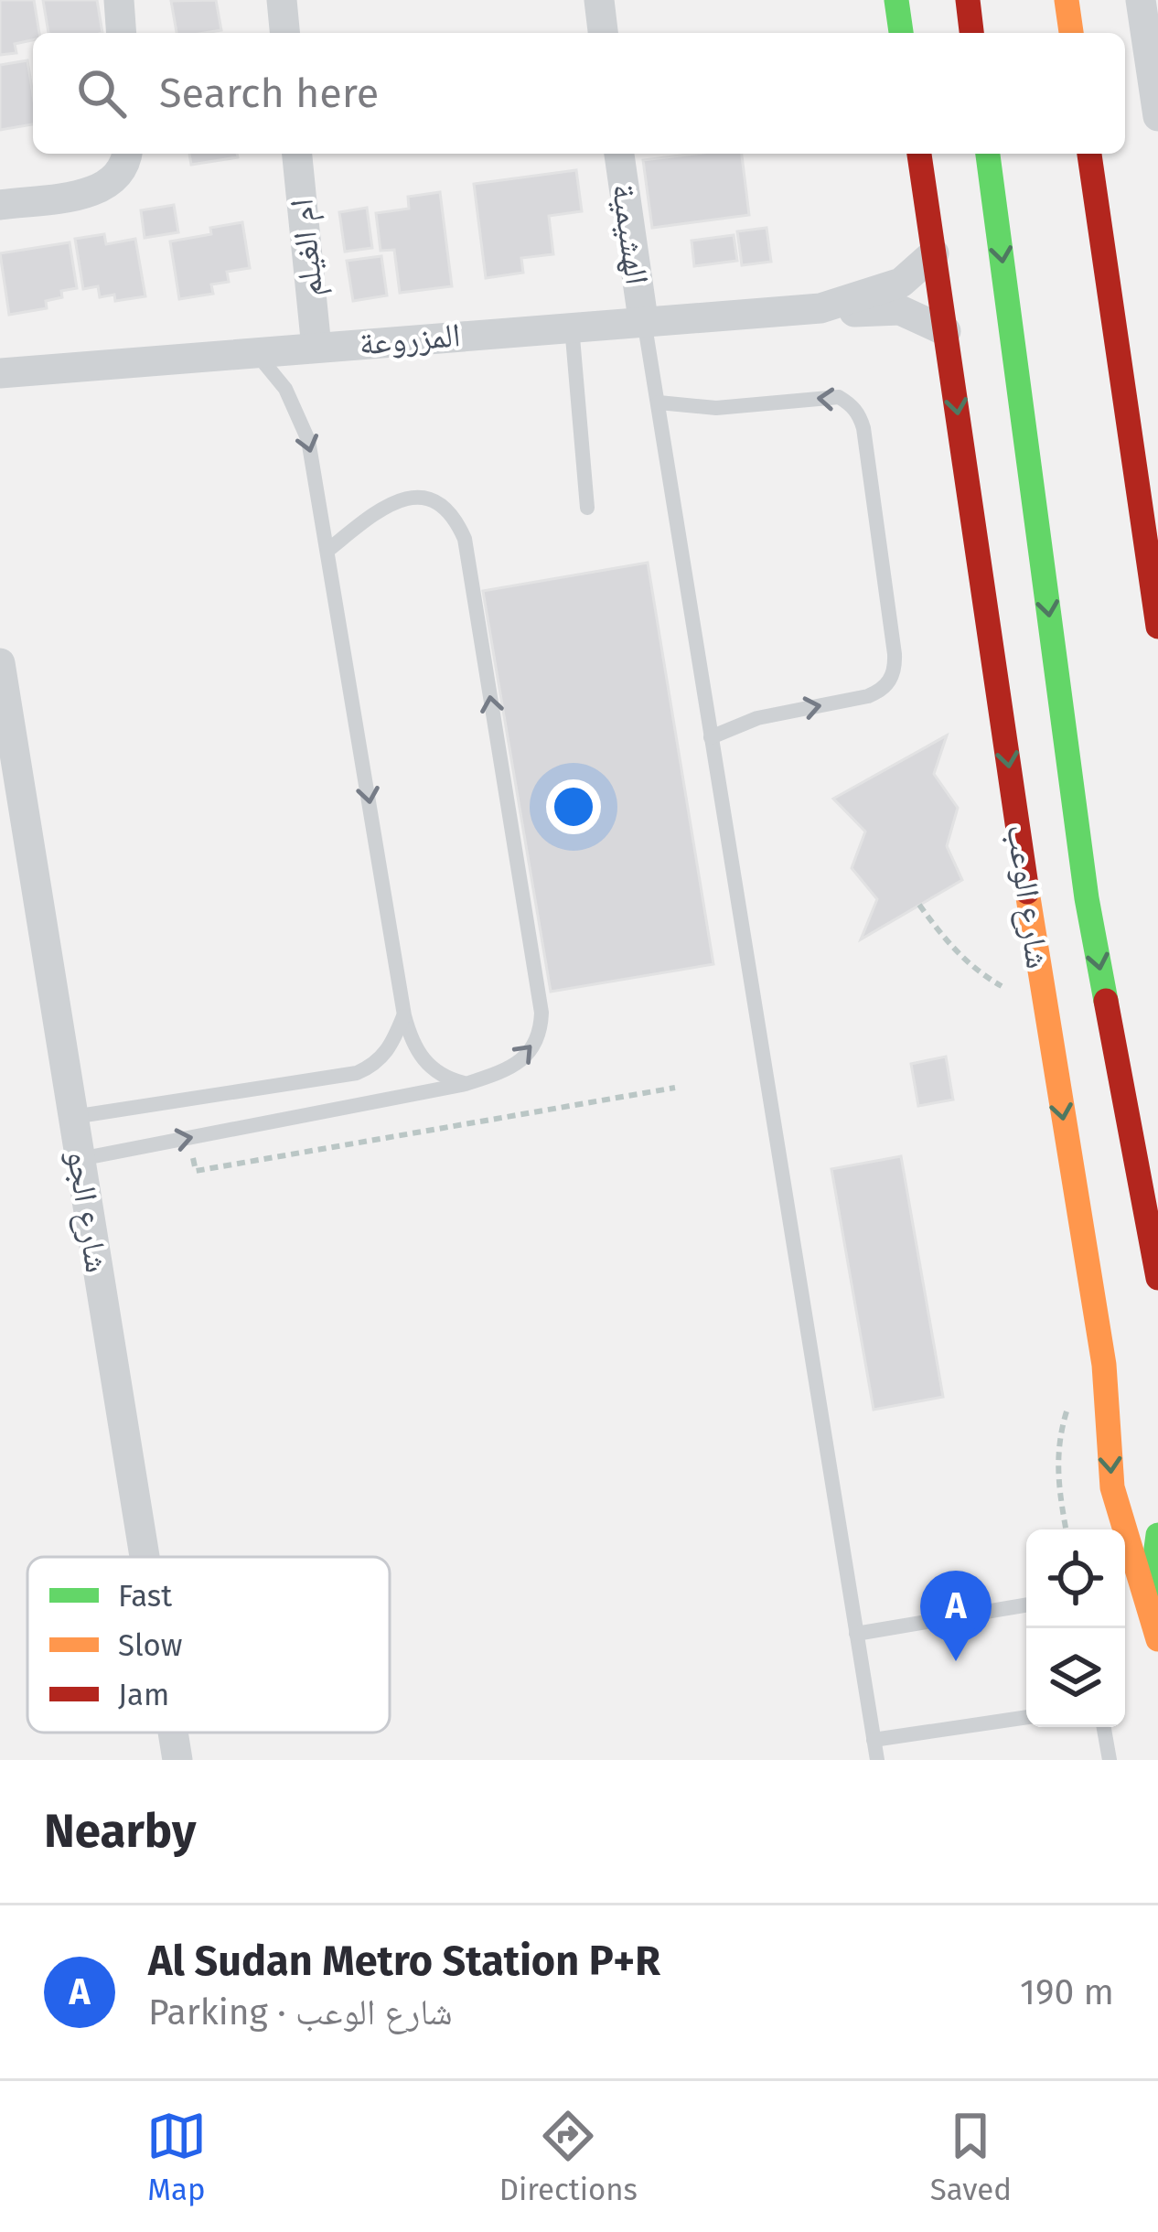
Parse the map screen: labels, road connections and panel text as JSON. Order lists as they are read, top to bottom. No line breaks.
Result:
{"streets":{"main road":["شارع الوعب"],"street":["الهشيمية","ام الغيلم","المزروعة","شارع الجو"]},"crossings":[["الهشيمية","المزروعة"],["ام الغيلم","المزروعة"],["المزروعة","شارع الوعب"]],"legend":["Fast","Slow","Jam"],"page":{"search":"Search here","pins":"A","heading":"Nearby","list":[{"mark":"A","name":"Al Sudan Metro Station P+R","note":"Parking · شارع الوعب","value":"190 m"}],"nav":["Map","Directions","Saved"]}}
